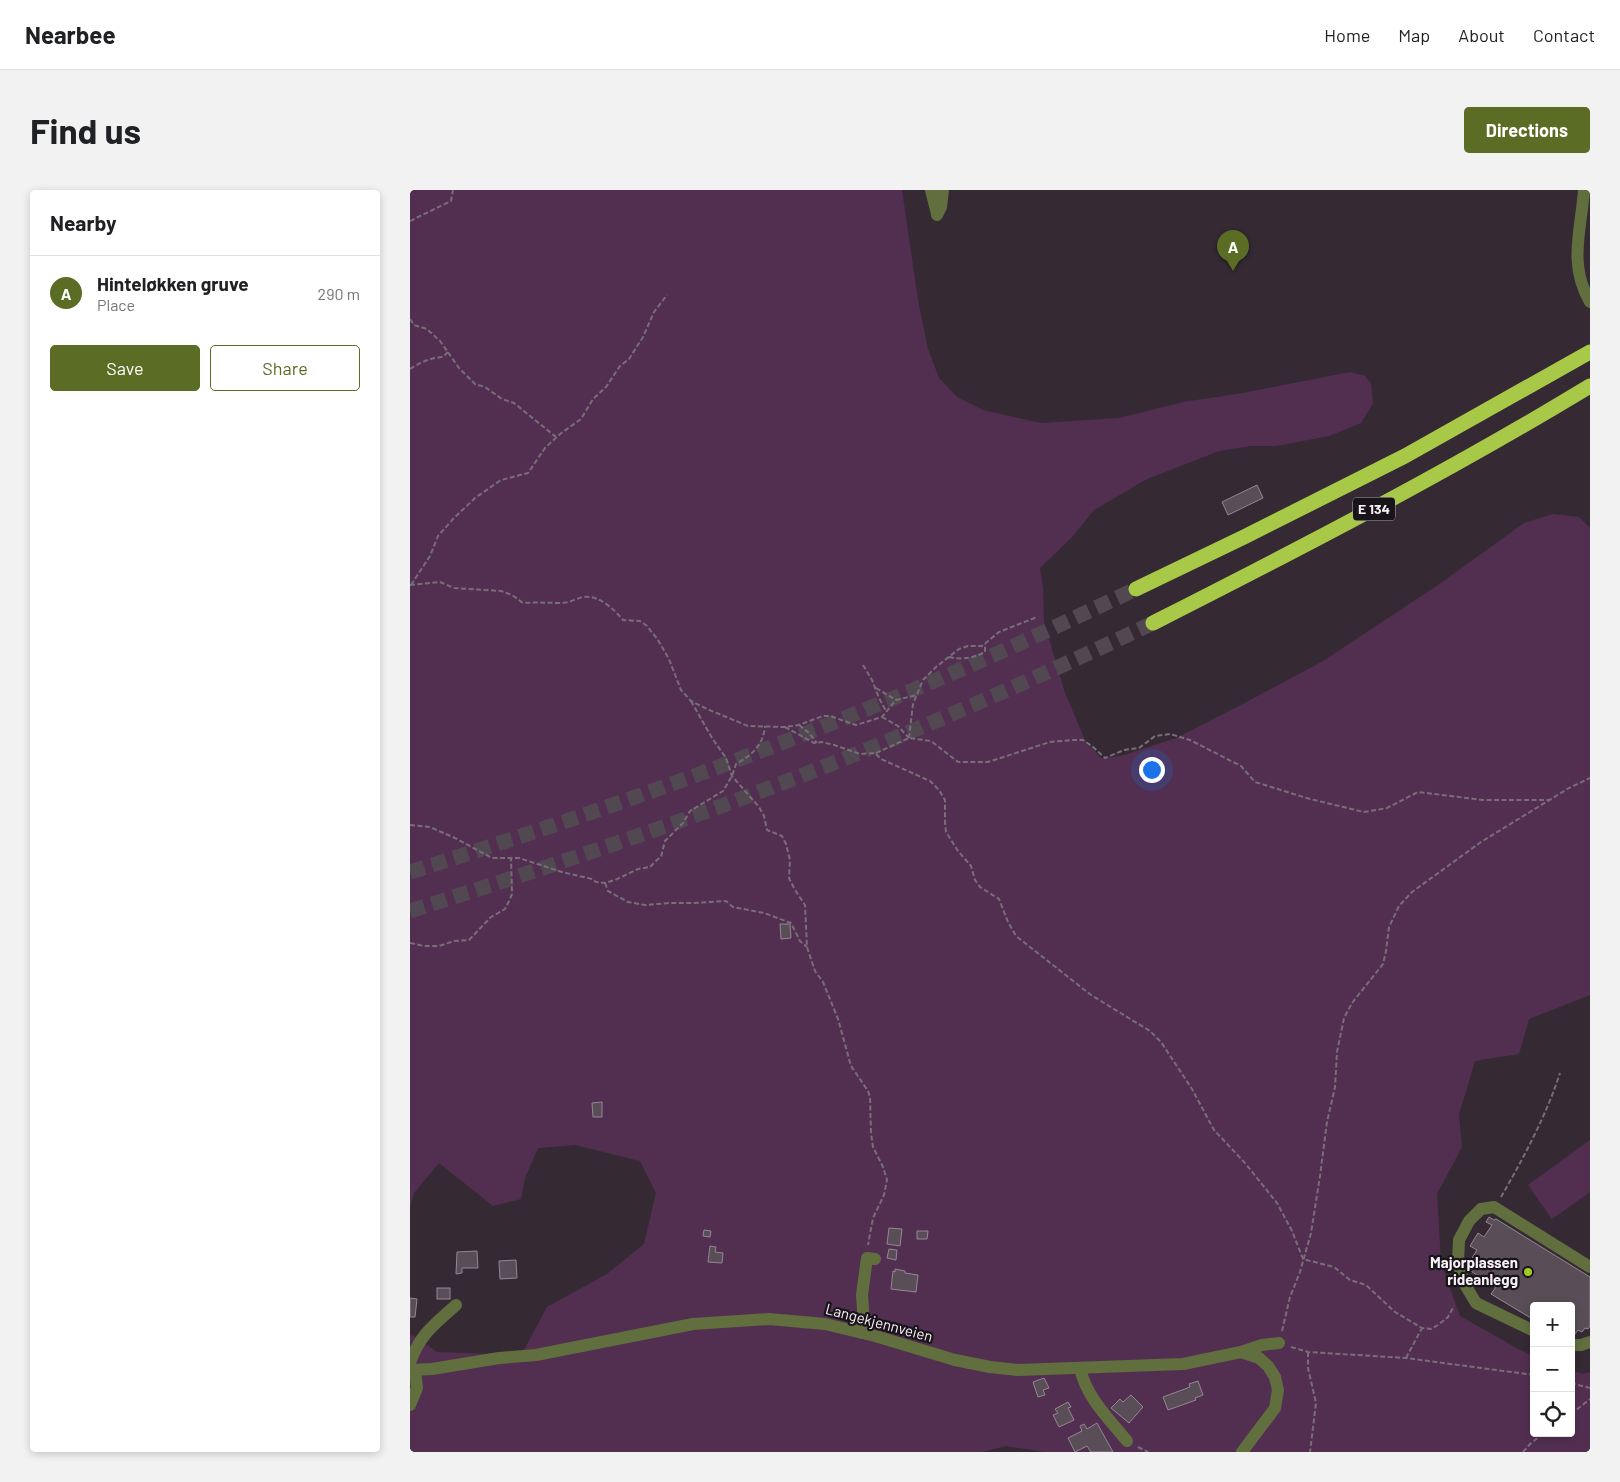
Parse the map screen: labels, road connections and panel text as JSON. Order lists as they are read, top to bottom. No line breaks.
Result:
{"streets":{"highway":["E 134"],"street":["Langekjennveien"]},"places":["Majorplassen rideanlegg"],"page":{"header":"Nearbee","nav":["Home","Map","About","Contact"],"buttons":["Directions",["Save","Share"]],"title":"Find us","heading":"Nearby","pins":"A","list":[{"mark":"A","name":"Hinteløkken gruve","note":"Place","value":"290 m"}],"map_buttons":["+","−"]}}
